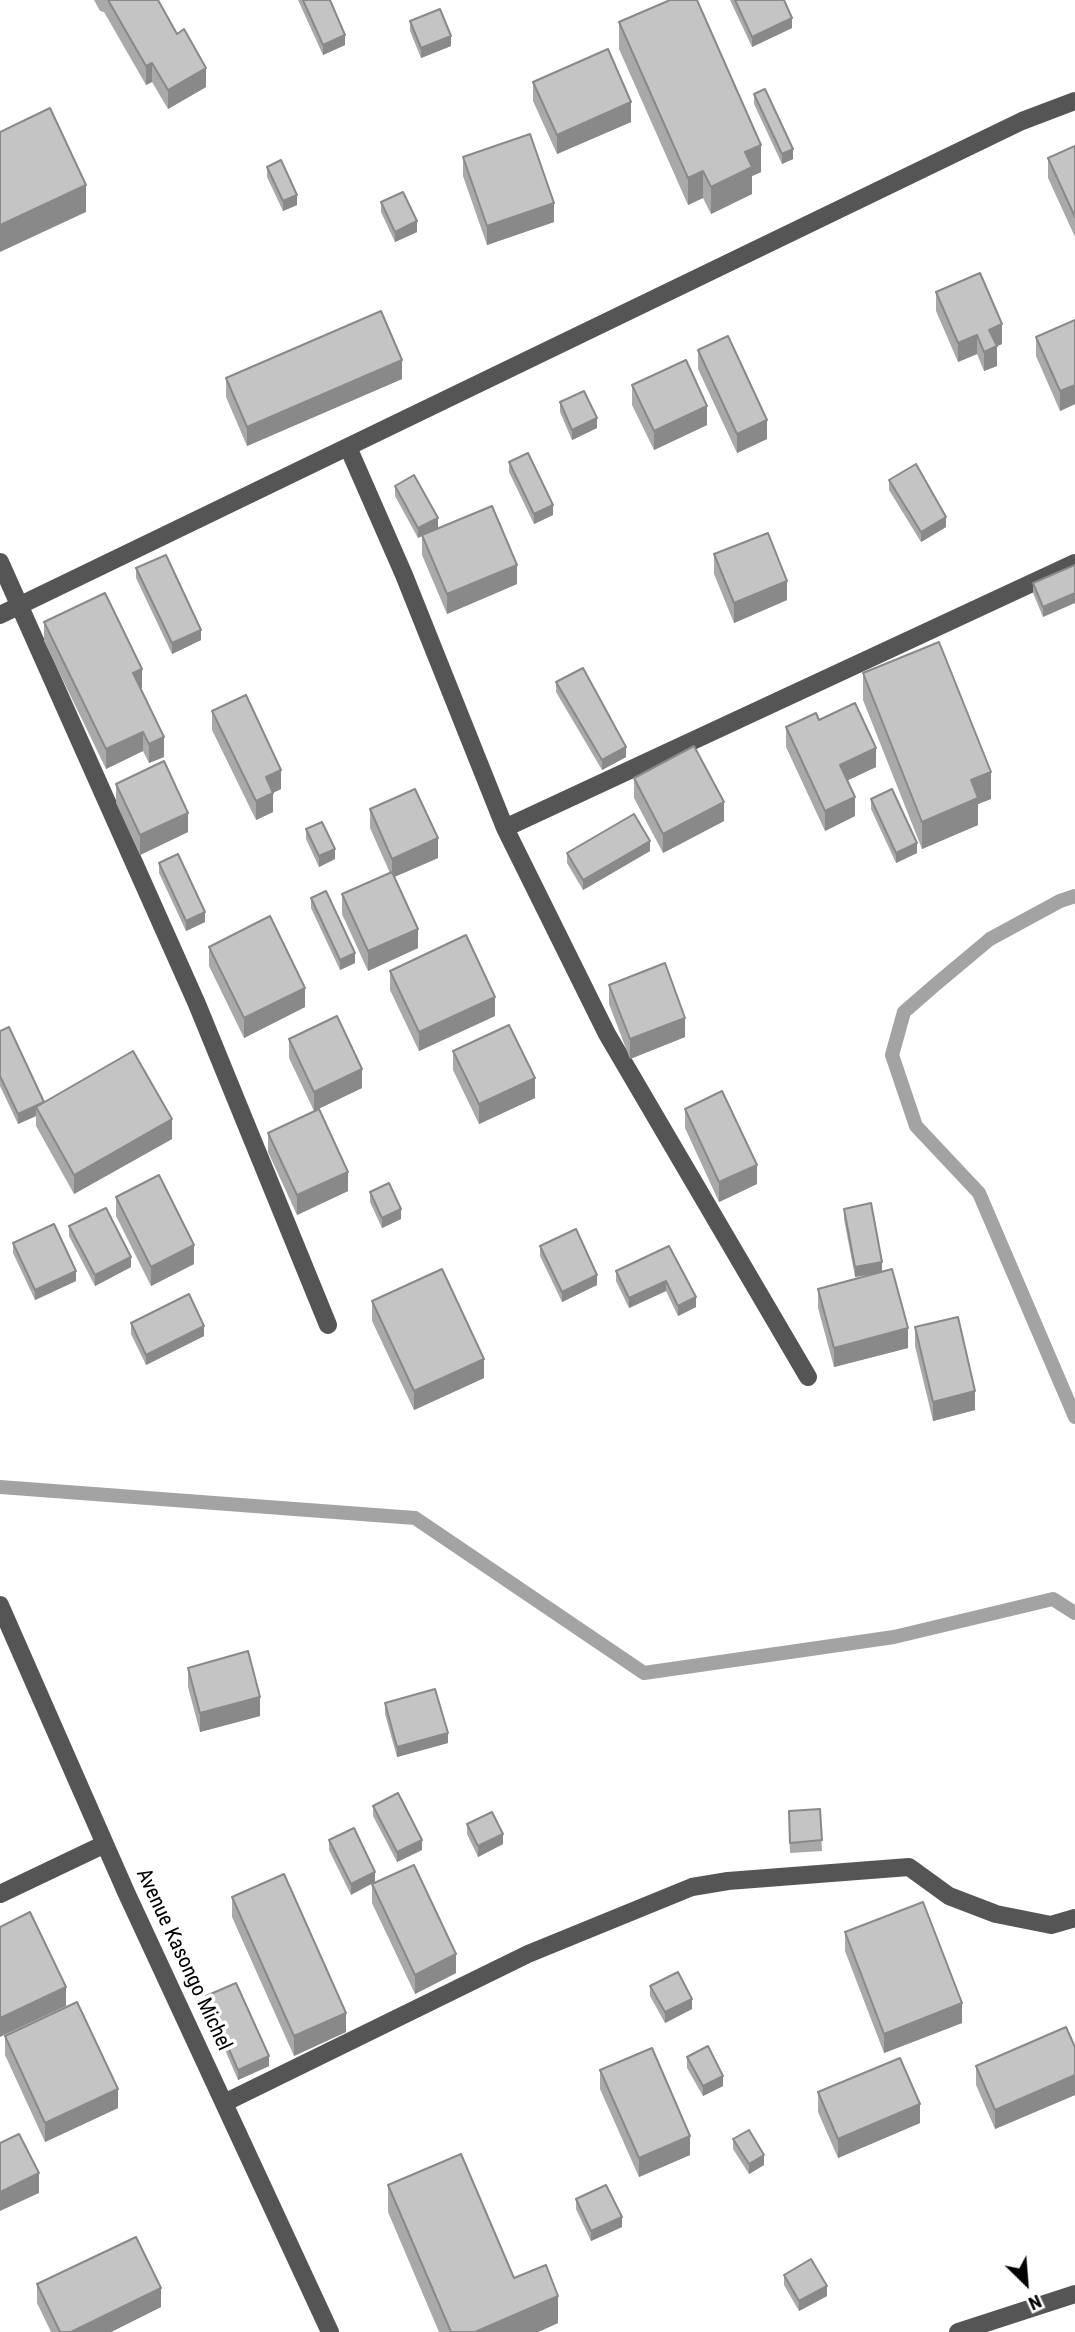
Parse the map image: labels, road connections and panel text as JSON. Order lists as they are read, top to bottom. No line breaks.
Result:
{"streets":{"street":["Avenue Kasongo Michel"]},"north":"bottom right"}
